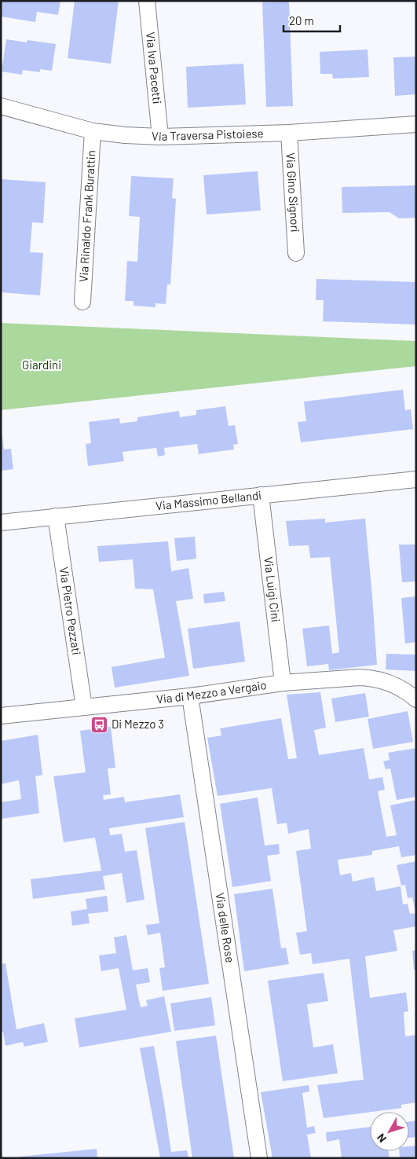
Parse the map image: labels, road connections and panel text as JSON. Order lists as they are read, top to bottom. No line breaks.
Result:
{"streets":{"street":["Via Iva Pacetti","Via Traversa Pistoiese","Via Gino Signori","Via Rinaldo Frank Burattin","Via Massimo Bellandi","Via Luigi Cini","Via Pietro Pezzati","Via di Mezzo a Vergaio","Via delle Rose"]},"crossings":[["Via Iva Pacetti","Via Traversa Pistoiese"],["Via Traversa Pistoiese","Via Gino Signori"],["Via Traversa Pistoiese","Via Rinaldo Frank Burattin"],["Via Massimo Bellandi","Via Luigi Cini"],["Via Massimo Bellandi","Via Pietro Pezzati"],["Via Luigi Cini","Via di Mezzo a Vergaio"],["Via Pietro Pezzati","Via di Mezzo a Vergaio"],["Via di Mezzo a Vergaio","Via delle Rose"]],"parks":["Giardini"],"places":{"bus stop":["Di Mezzo 3"]},"scale_bar":"20 m","north":"bottom left"}
